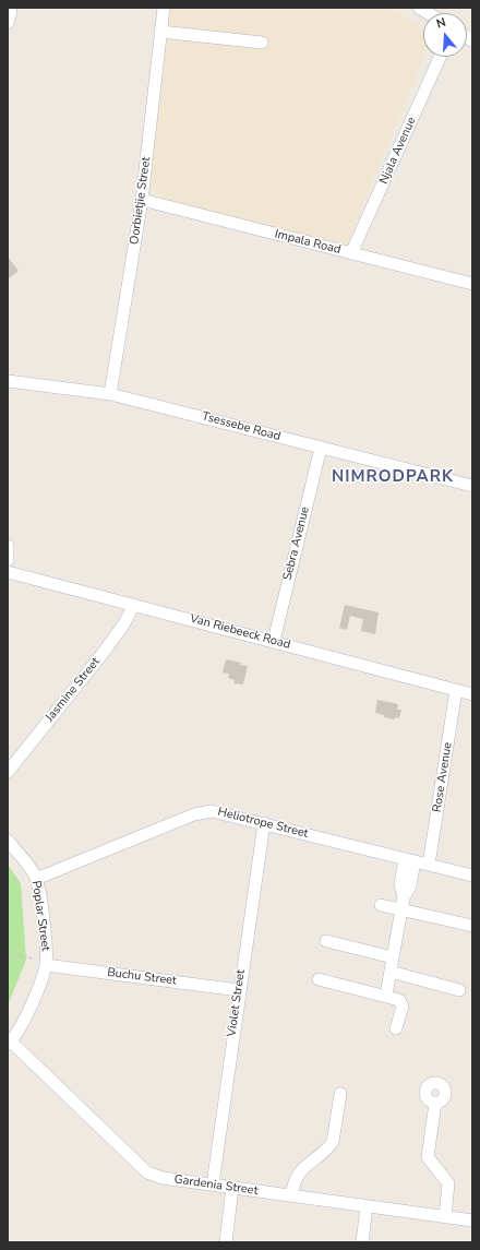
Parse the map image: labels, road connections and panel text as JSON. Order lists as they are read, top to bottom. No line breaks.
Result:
{"streets":{"street":["Njala Avenue","Oorbietjie Street","Impala Road","Tsessebe Road","Sebra Avenue","Van Riebeeck Road","Jasmine Street","Rose Avenue","Heliotrope Street","Poplar Street","Buchu Street","Violet Street","Gardenia Street"]},"crossings":[["Njala Avenue","Impala Road"],["Oorbietjie Street","Impala Road"],["Oorbietjie Street","Tsessebe Road"],["Tsessebe Road","Sebra Avenue"],["Sebra Avenue","Van Riebeeck Road"],["Van Riebeeck Road","Jasmine Street"],["Van Riebeeck Road","Rose Avenue"],["Rose Avenue","Heliotrope Street"],["Heliotrope Street","Poplar Street"],["Heliotrope Street","Violet Street"],["Poplar Street","Buchu Street"],["Poplar Street","Gardenia Street"],["Buchu Street","Violet Street"],["Violet Street","Gardenia Street"]],"districts":["NIMRODPARK"],"north":"top"}
